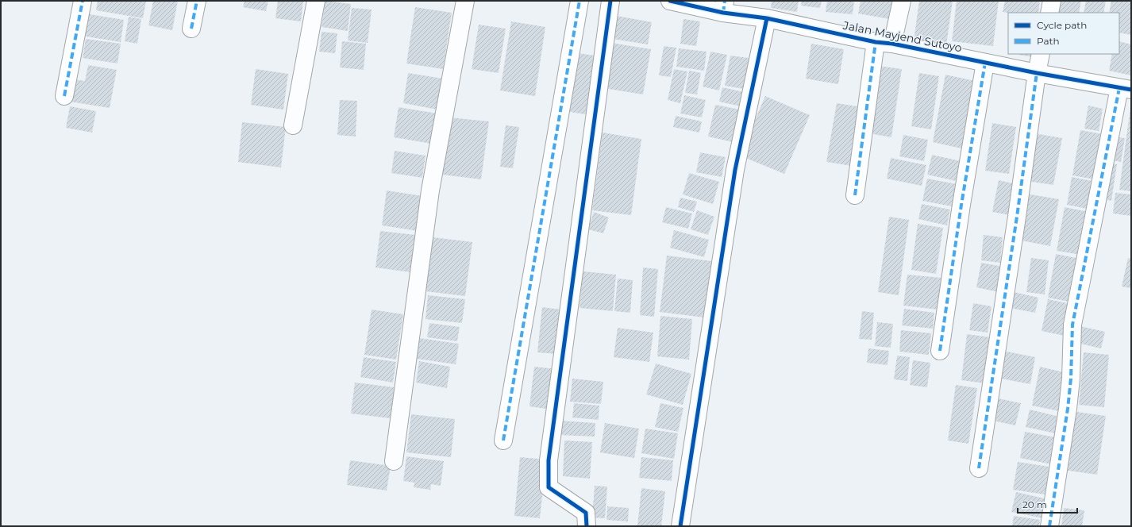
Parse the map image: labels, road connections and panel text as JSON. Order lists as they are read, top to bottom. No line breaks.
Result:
{"streets":{"street":["Jalan Mayjend Sutoyo"]},"legend":["Cycle path","Path"],"scale_bar":"20 m"}
